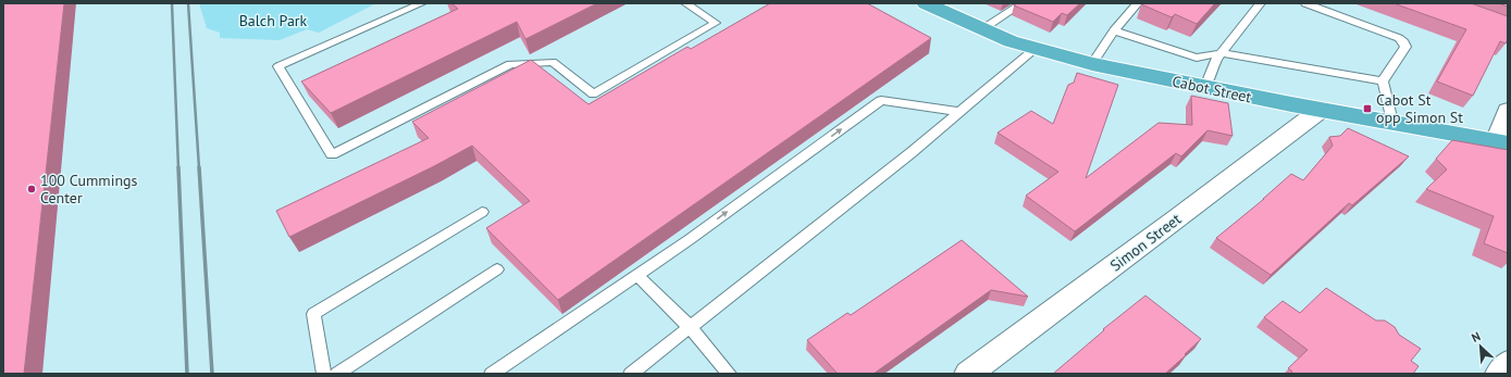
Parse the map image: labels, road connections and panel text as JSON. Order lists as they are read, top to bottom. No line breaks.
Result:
{"streets":{"highway":["Cabot Street"],"street":["Simon Street"]},"crossings":[["Cabot Street","Simon Street"]],"parks":["Balch Park"],"places":{"transit":["Cabot St opp Simon St"],"other":["100 Cummings Center"]},"north":"top left"}
